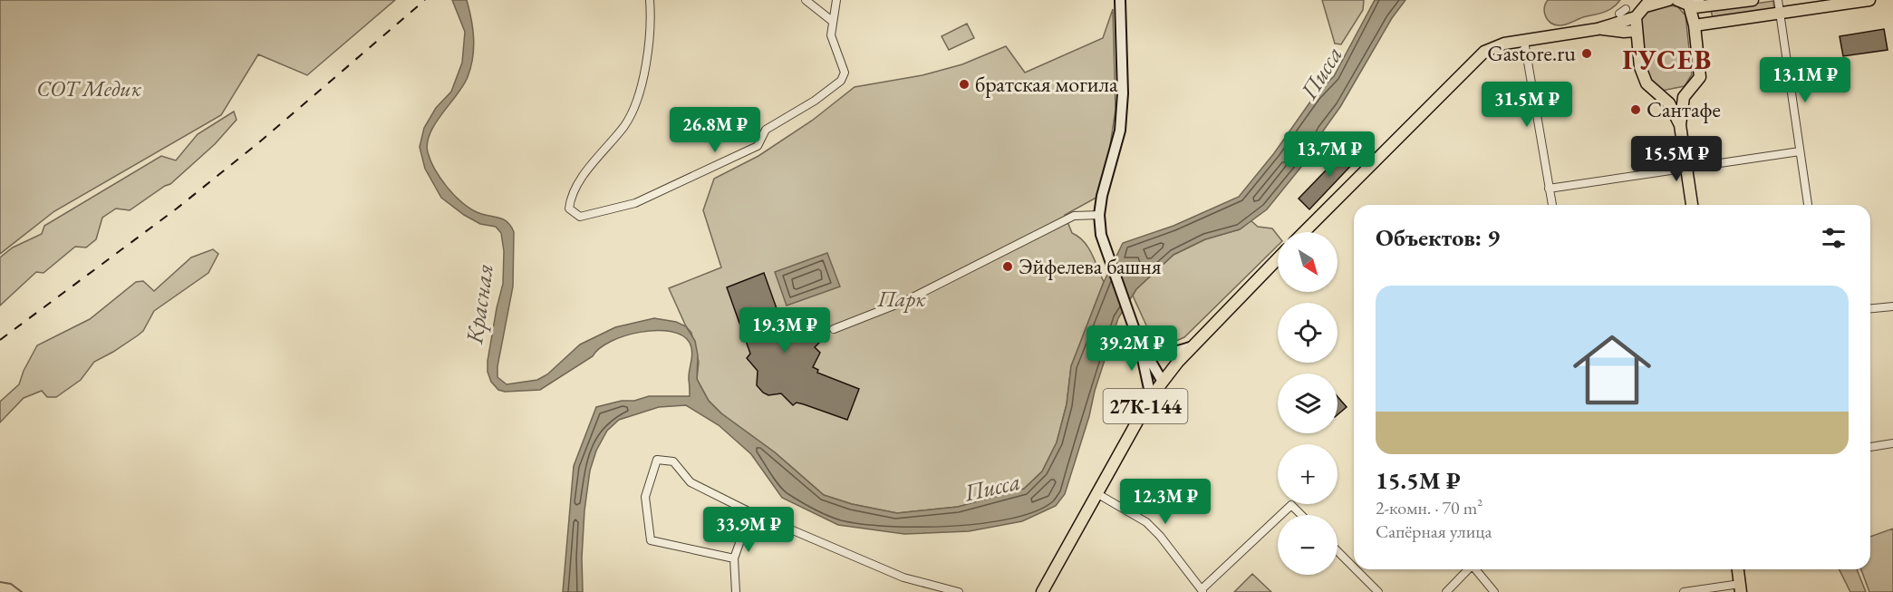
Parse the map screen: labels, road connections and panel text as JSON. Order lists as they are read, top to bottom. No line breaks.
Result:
{"streets":{"main road":["27К-144"]},"districts":["ГУСЕВ"],"water":["Писса","Красная"],"parks":["СОТ Медик","Парк"],"places":["Gastore.ru","братская могила","Сантафе","Эйфелева башня"],"north":"bottom right","page":{"price":["13.1M ₽","31.5M ₽","26.8M ₽","13.7M ₽","15.5M ₽","19.3M ₽","39.2M ₽","12.3M ₽","33.9M ₽"],"heading":"Объектов: 9","map_buttons":["+","−"],"list":[{"name":"15.5M ₽","note":"2-комн. · 70 m² · Сапёрная улица"}]}}
